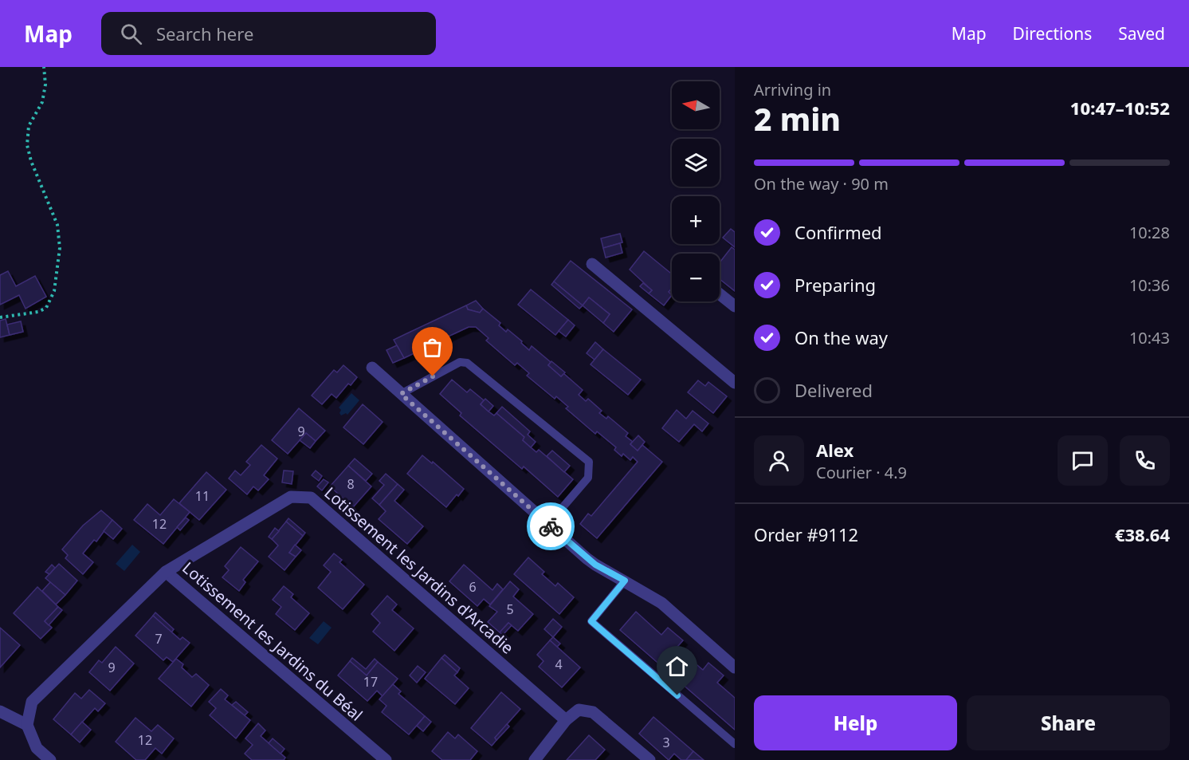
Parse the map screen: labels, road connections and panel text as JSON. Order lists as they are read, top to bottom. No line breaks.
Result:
{"streets":{"street":["Lotissement les Jardins d'Arcadie","Lotissement les Jardins du Béal"]},"crossings":[["Lotissement les Jardins d'Arcadie","Lotissement les Jardins du Béal"]],"house_numbers":["9","8","11","12","6","5","7","4","9","17","12","3"],"north":"left","page":{"header":"Map","search":"Search here","nav":["Map","Directions","Saved"],"heading":["2 min","Arriving in","10:47–10:52"],"panel":["Alex","Courier · 4.9","Order #9112","€38.64"],"map_buttons":["+","−"],"bar":"On the way · 90 m","list":[["Confirmed","10:28"],["Preparing","10:36"],["On the way","10:43"],"Delivered"],"buttons":["Help","Share"]}}
